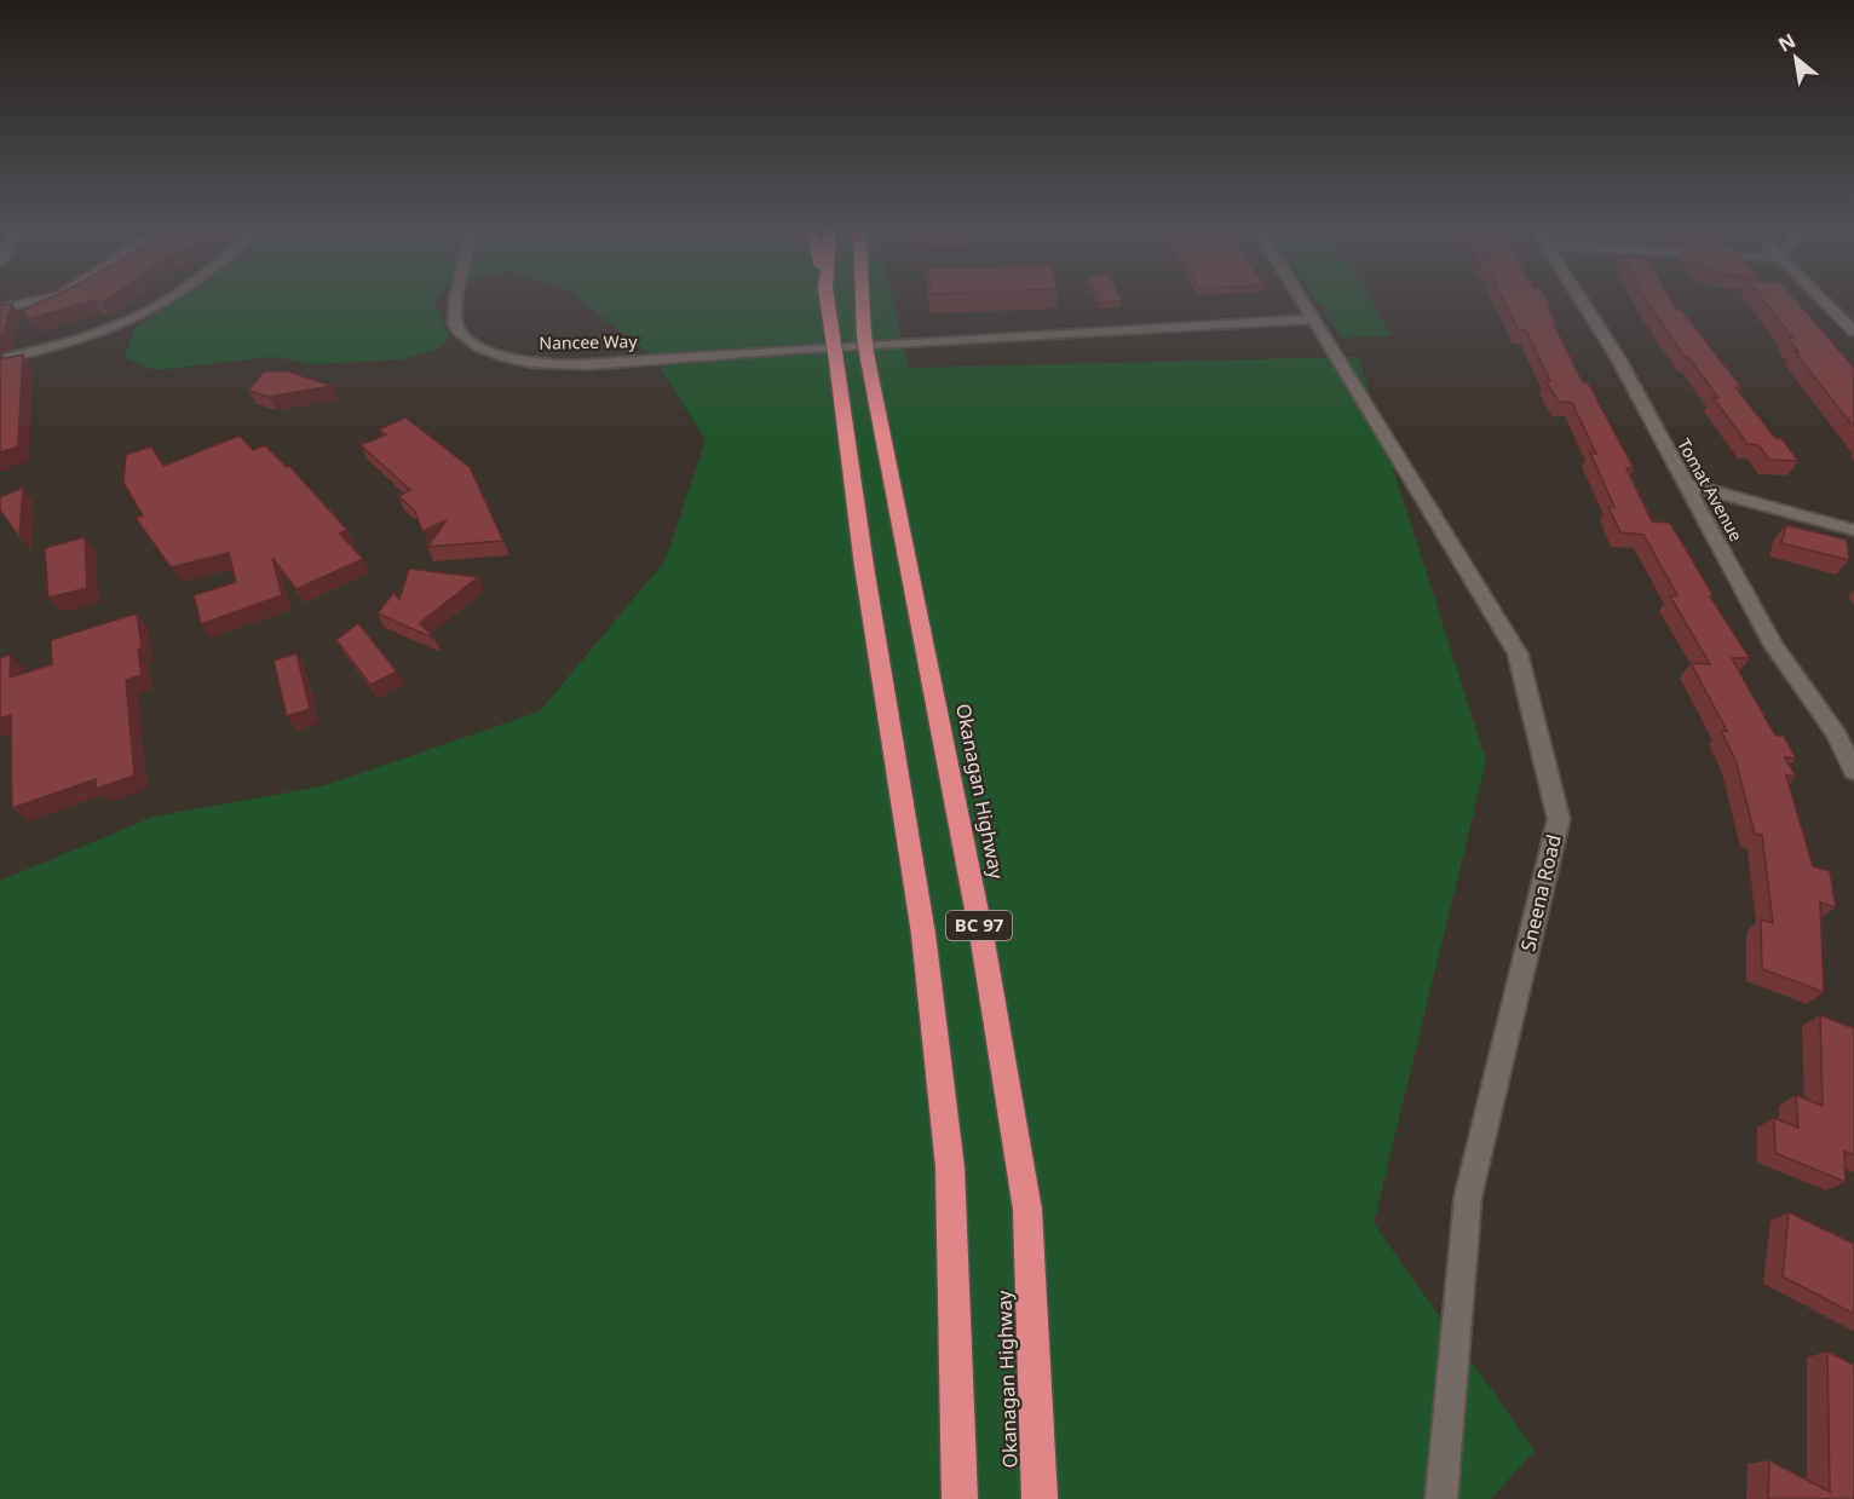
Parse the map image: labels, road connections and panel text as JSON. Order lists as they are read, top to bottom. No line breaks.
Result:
{"streets":{"highway":["Okanagan Highway","BC 97"],"street":["Nancee Way","Tomat Avenue","Sneena Road"]},"crossings":[["Nancee Way","Sneena Road"]],"north":"top left"}
